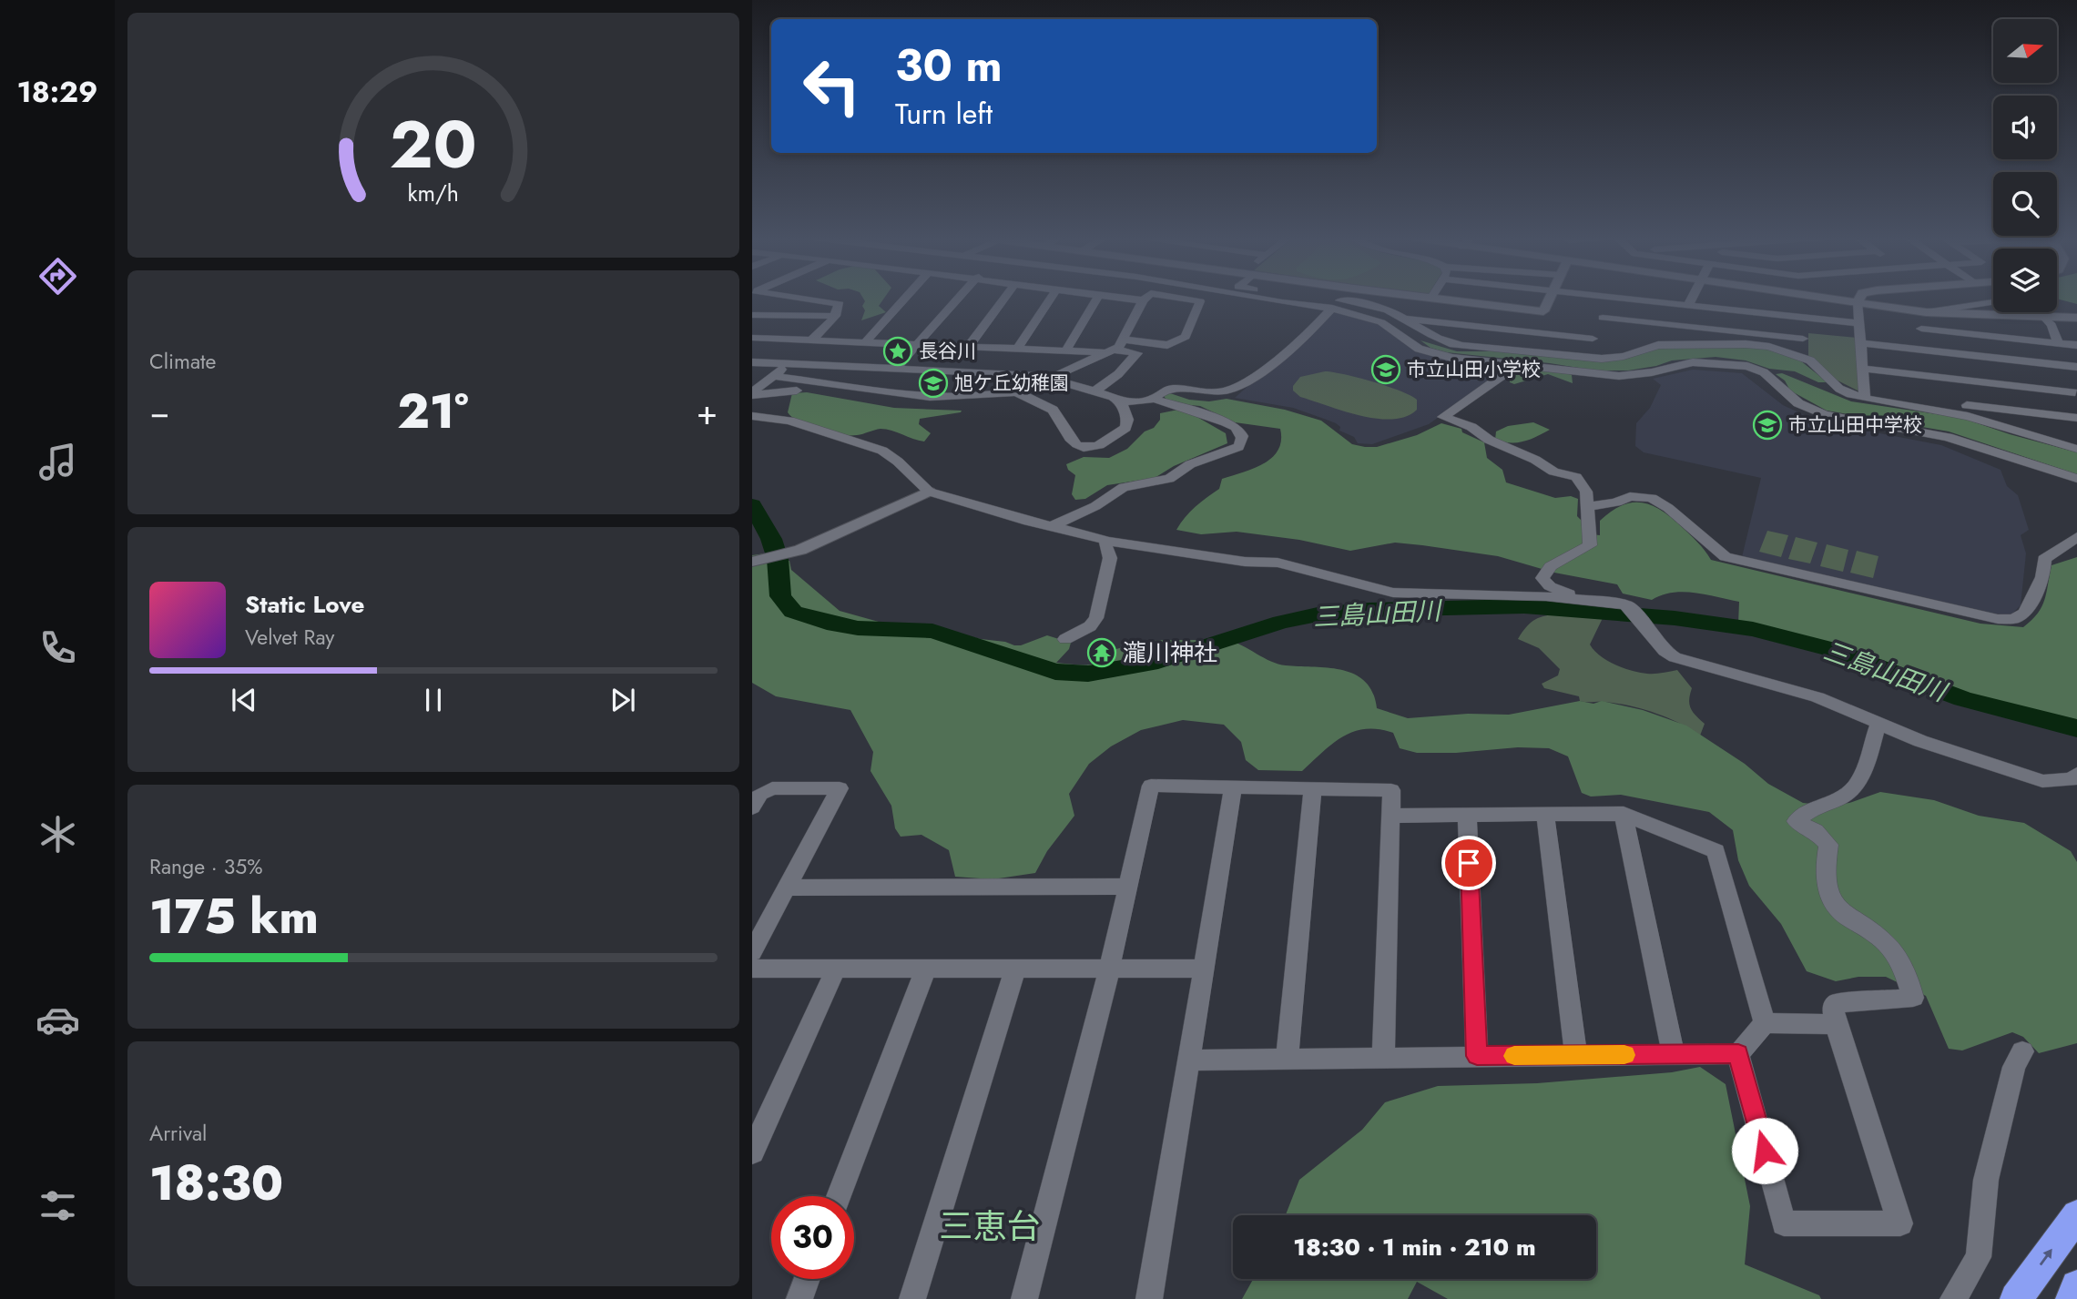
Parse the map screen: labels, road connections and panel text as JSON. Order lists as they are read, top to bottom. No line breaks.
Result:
{"districts":["三恵台"],"water":["三島山田川"],"places":{"place":["長谷川"],"school or university":["市立山田小学校","旭ケ丘幼稚園","市立山田中学校"],"temple":["瀧川神社"]},"north":"right","page":{"tabs":"18:29","turn":["30 m","Turn left"],"tile":["Climate",["Range · 35%","175 km"],["Arrival","18:30"]],"heat":["−","21°","+"],"song":["Static Love","Velvet Ray"],"limit":"30","trip":"18:30 · 1 min · 210 m","gauge":["20","km/h"]}}
